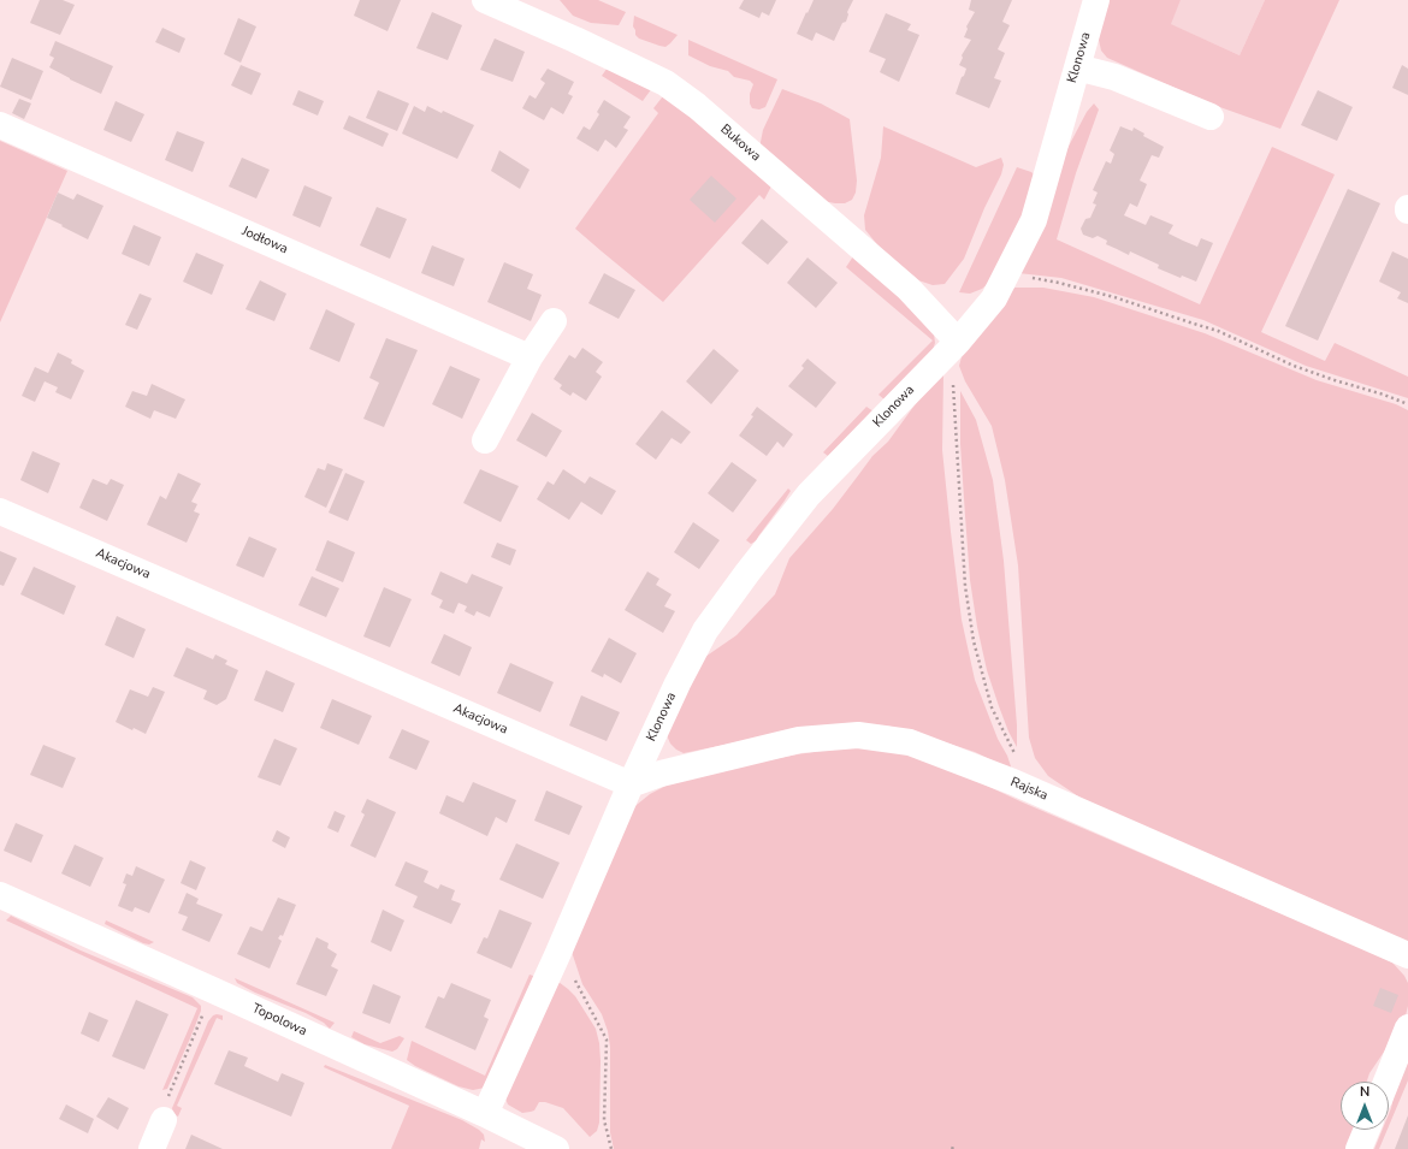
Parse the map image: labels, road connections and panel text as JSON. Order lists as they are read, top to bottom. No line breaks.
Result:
{"streets":{"street":["Klonowa","Bukowa","Jodłowa","Akacjowa","Rajska","Topolowa"]},"crossings":[["Klonowa","Bukowa"],["Klonowa","Akacjowa"],["Klonowa","Rajska"],["Akacjowa","Rajska"]],"north":"top"}
